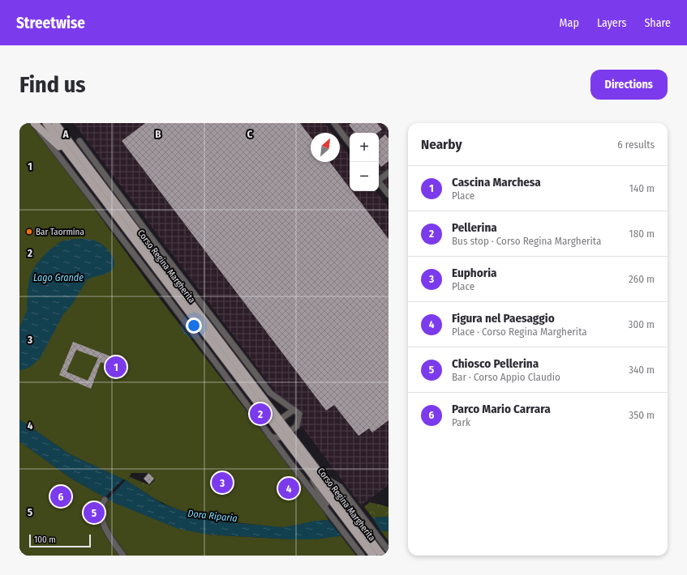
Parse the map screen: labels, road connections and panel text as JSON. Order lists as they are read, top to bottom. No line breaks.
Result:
{"streets":{"main road":["Corso Regina Margherita"]},"water":["Lago Grande","Dora Riparia"],"places":["Bar Taormina"],"scale_bar":"100 m","north":"top right","page":{"header":"Streetwise","nav":["Map","Layers","Share"],"buttons":"Directions","title":"Find us","heading":["Nearby","6 results"],"map_buttons":["+","−"],"list":[{"mark":"1","name":"Cascina Marchesa","note":"Place","value":"140 m"},{"mark":"2","name":"Pellerina","note":"Bus stop · Corso Regina Margherita","value":"180 m"},{"mark":"3","name":"Euphoria","note":"Place","value":"260 m"},{"mark":"4","name":"Figura nel Paesaggio","note":"Place · Corso Regina Margherita","value":"300 m"},{"mark":"5","name":"Chiosco Pellerina","note":"Bar · Corso Appio Claudio","value":"340 m"},{"mark":"6","name":"Parco Mario Carrara","note":"Park","value":"350 m"}],"pins":["1","2","3","4","6","5"],"scale":"100 m"},"grid":{"columns":["A","B","C"],"rows":["1","2","3","4","5"]}}
